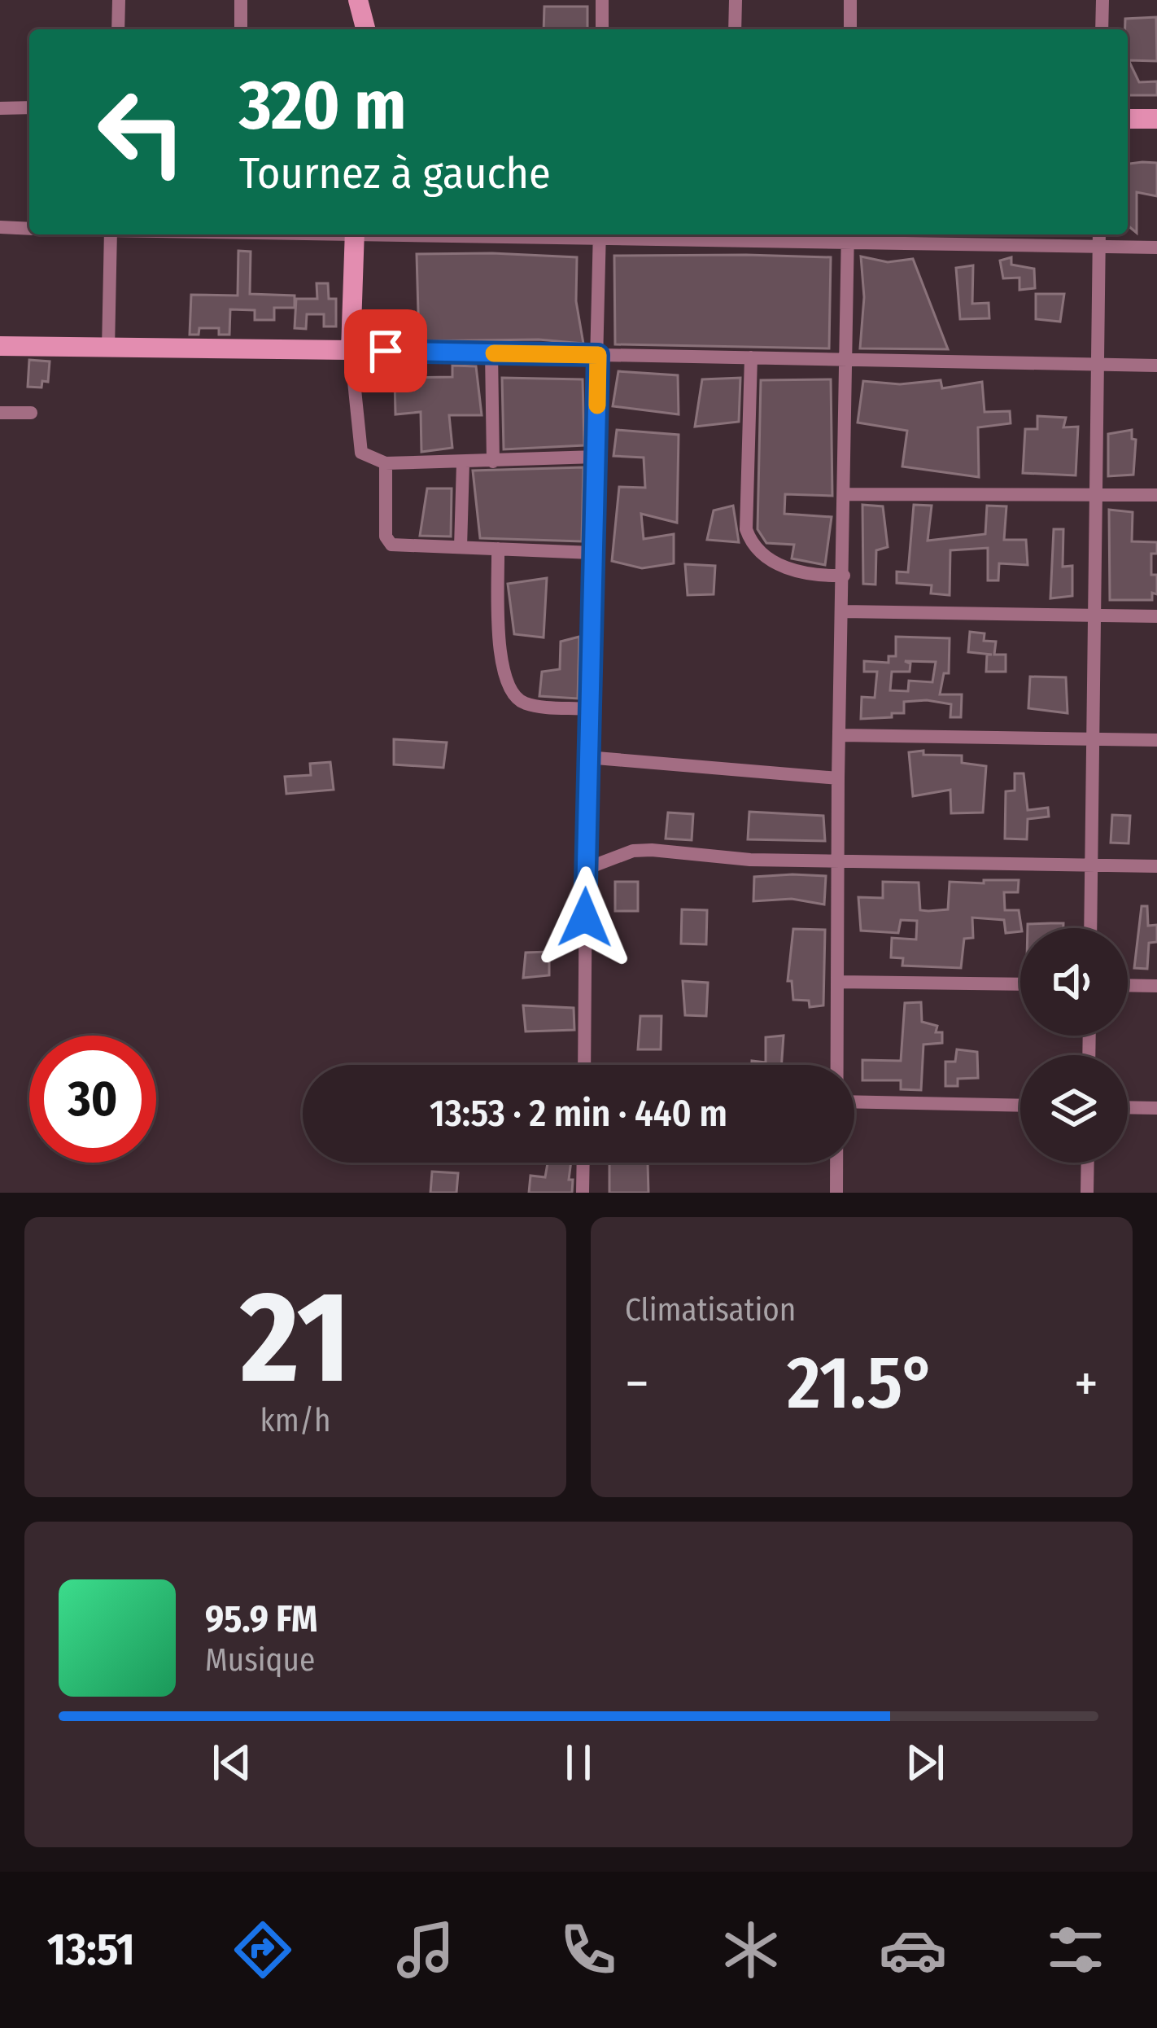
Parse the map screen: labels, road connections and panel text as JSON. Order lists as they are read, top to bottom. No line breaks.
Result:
{"page":{"turn":["320 m","Tournez à gauche"],"limit":"30","trip":"13:53 · 2 min · 440 m","tile":[["21","km/h"],"Climatisation"],"heat":["−","21.5°","+"],"song":["95.9 FM","Musique"],"tabs":"13:51"}}
